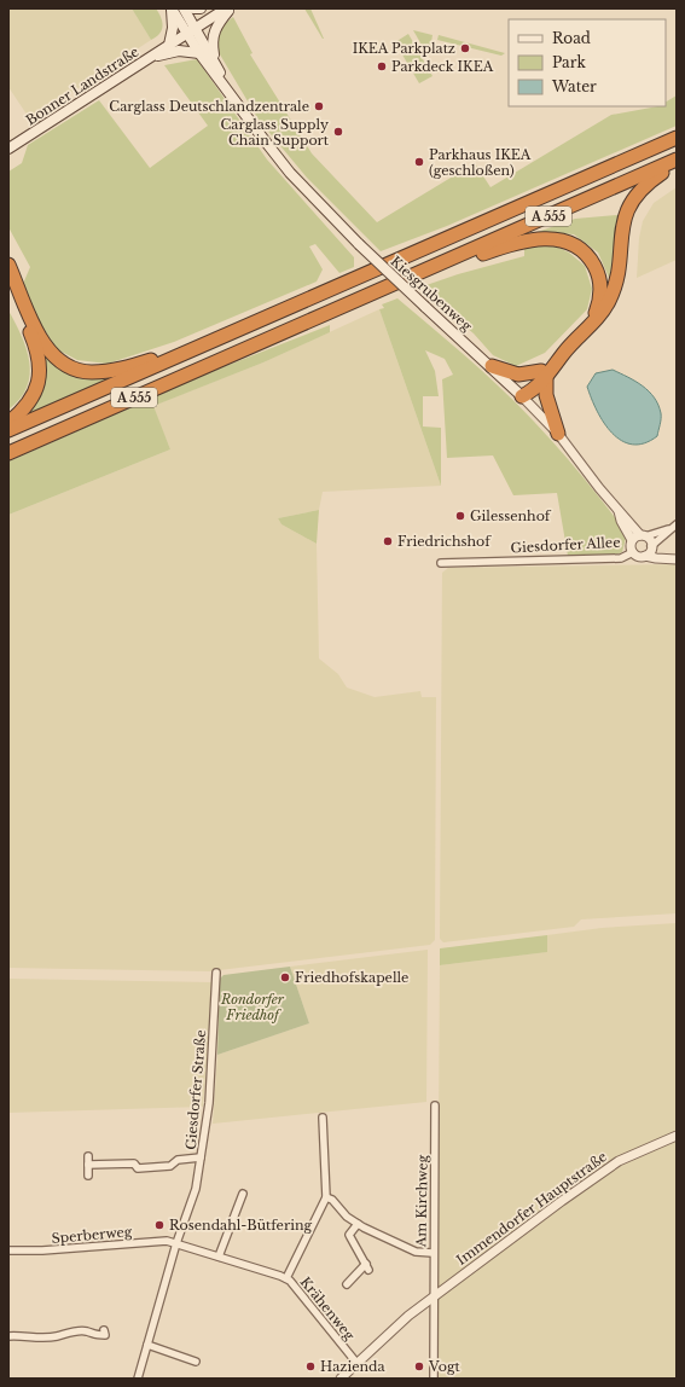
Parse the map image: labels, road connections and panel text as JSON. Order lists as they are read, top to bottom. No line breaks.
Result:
{"streets":{"highway":["A 555"],"main road":["Bonner Landstraße","Kiesgrubenweg"],"street":["Giesdorfer Allee","Giesdorfer Straße","Am Kirchweg","Immendorfer Hauptstraße","Sperberweg","Krähenweg"]},"crossings":[["Bonner Landstraße","Kiesgrubenweg"],["Kiesgrubenweg","Giesdorfer Allee"],["Giesdorfer Straße","Sperberweg"],["Giesdorfer Straße","Krähenweg"],["Am Kirchweg","Immendorfer Hauptstraße"],["Immendorfer Hauptstraße","Krähenweg"],["Sperberweg","Krähenweg"]],"parks":["Rondorfer Friedhof"],"places":["IKEA Parkplatz","Parkdeck IKEA","Carglass Deutschlandzentrale","Carglass Supply Chain Support","Parkhaus IKEA (geschloßen)","Gilessenhof","Friedrichshof","Friedhofskapelle","Rosendahl-Bütfering","Hazienda","Vogt"],"legend":["Road","Park","Water"]}
